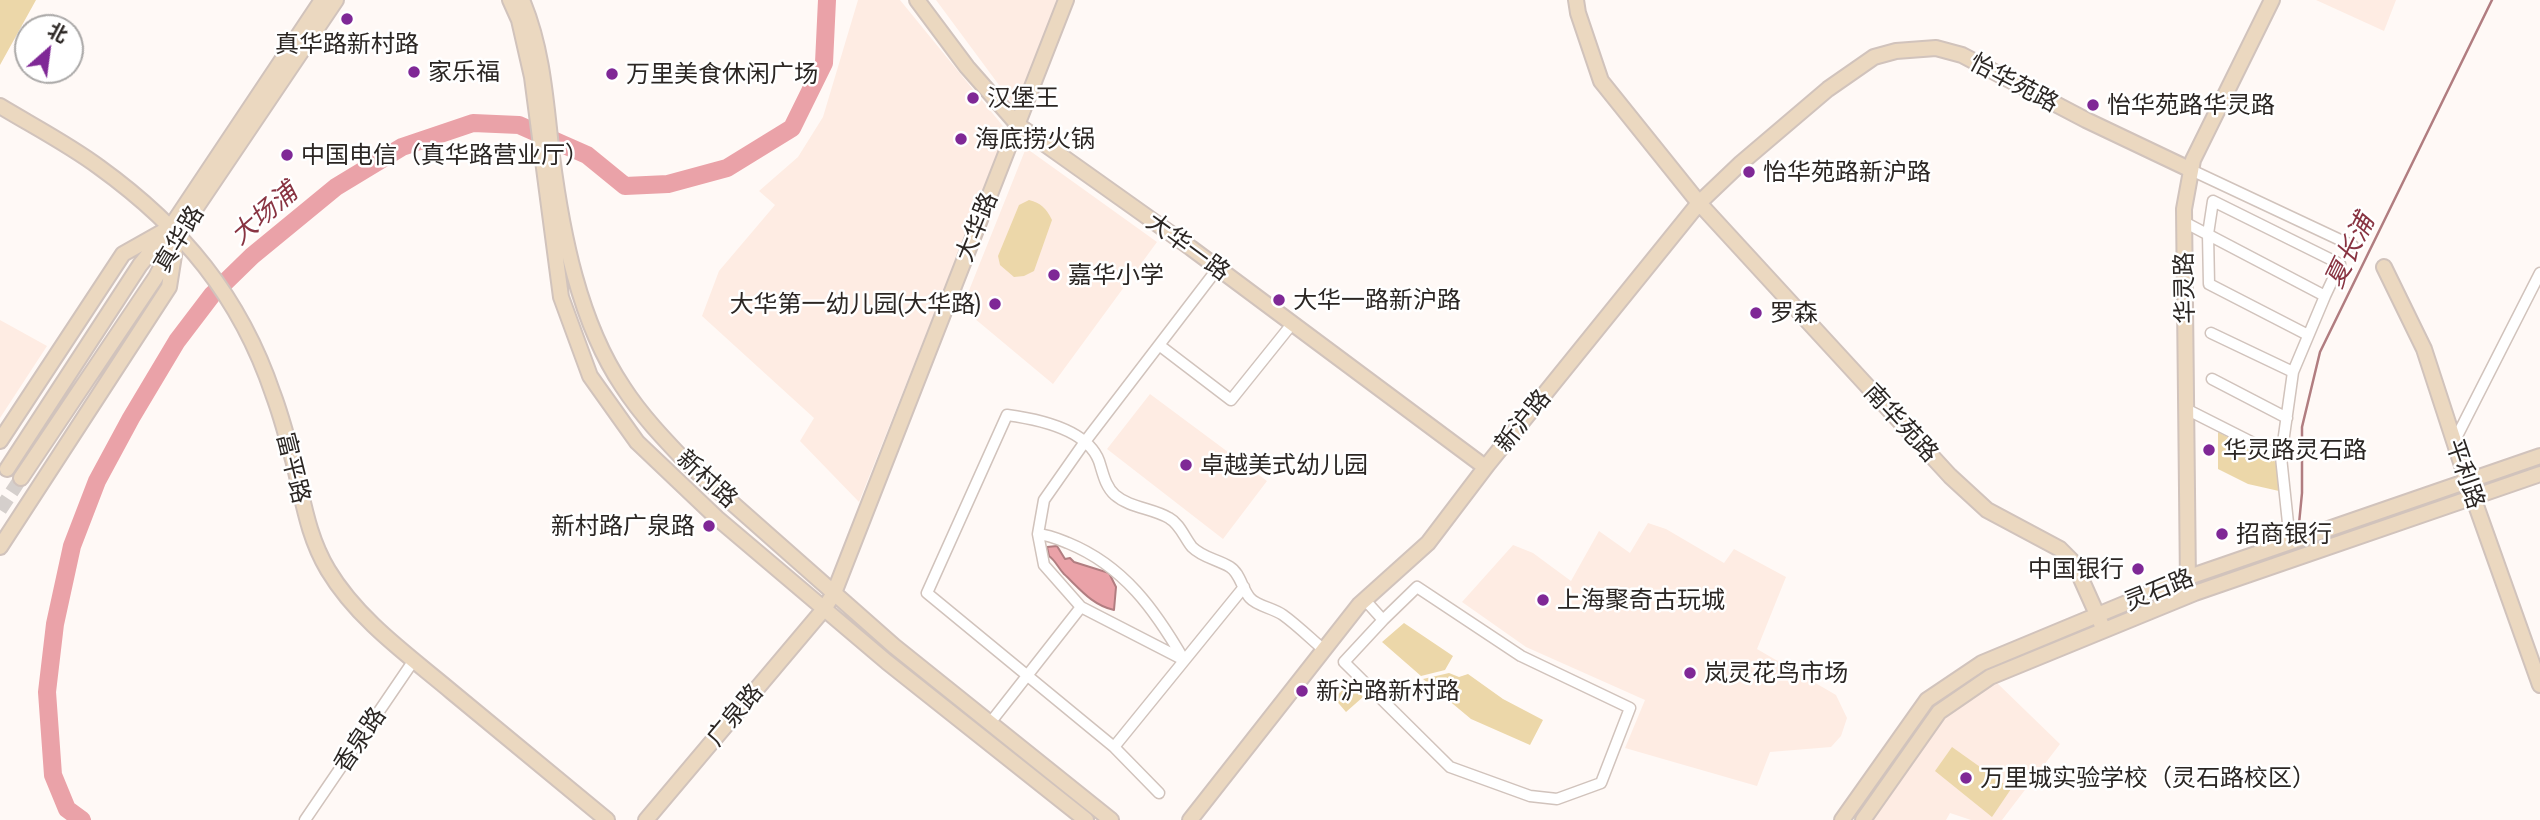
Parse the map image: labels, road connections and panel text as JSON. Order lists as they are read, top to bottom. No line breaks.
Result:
{"streets":{"main road":["怡华苑路","大华路","真华路","大华一路","华灵路","新沪路","南华苑路","富平路","平利路","新村路","灵石路","广泉路"],"street":["香泉路"]},"crossings":[["怡华苑路","华灵路"],["怡华苑路","新沪路"],["怡华苑路","南华苑路"],["大华路","大华一路"],["大华路","新村路"],["大华路","广泉路"],["真华路","富平路"],["大华一路","新沪路"],["华灵路","灵石路"],["新沪路","南华苑路"],["南华苑路","灵石路"],["富平路","香泉路"],["平利路","灵石路"],["新村路","广泉路"]],"water":["大场浦","夏长浦"],"places":["真华路新村路","家乐福","万里美食休闲广场","汉堡王","怡华苑路华灵路","海底捞火锅","中国电信（真华路营业厅）","怡华苑路新沪路","嘉华小学","大华一路新沪路","大华第一幼儿园(大华路)","罗森","华灵路灵石路","卓越美式幼儿园","新村路广泉路","招商银行","中国银行","上海聚奇古玩城","岚灵花鸟市场","新沪路新村路","万里城实验学校（灵石路校区）"],"north":"top right"}
